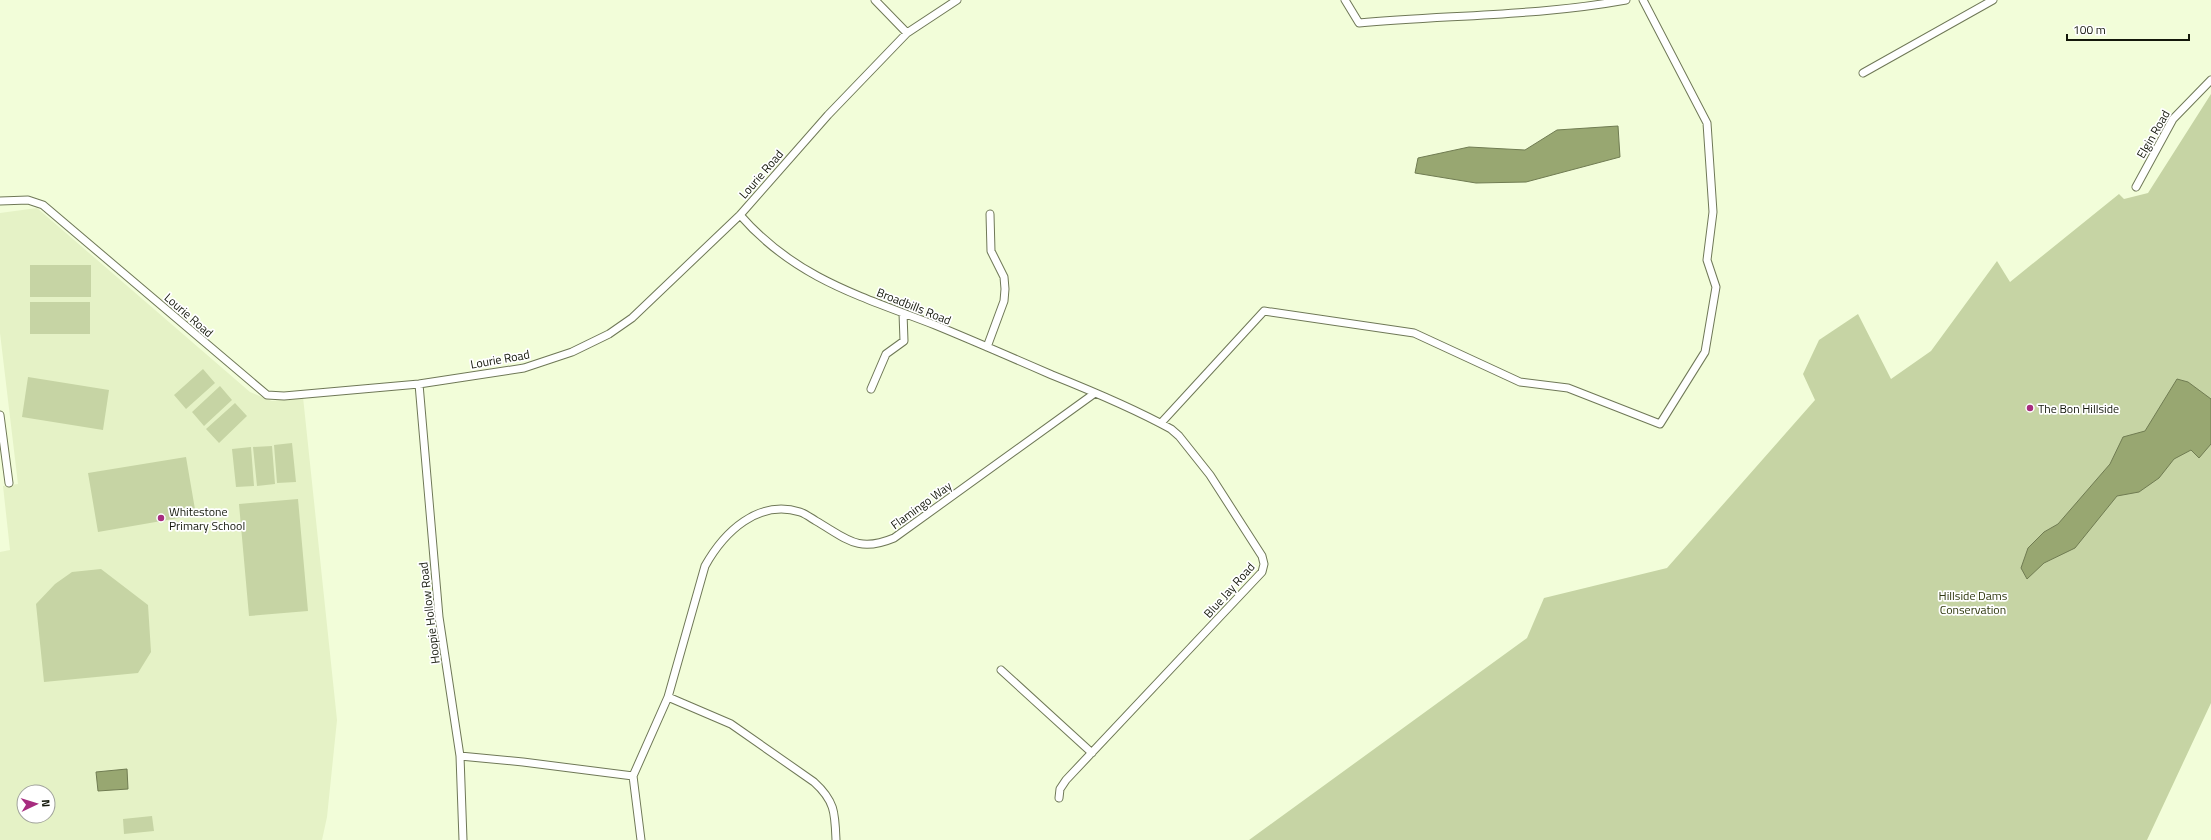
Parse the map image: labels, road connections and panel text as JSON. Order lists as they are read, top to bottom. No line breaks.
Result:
{"streets":{"street":["Elgin Road","Lourie Road","Broadbills Road","Flamingo Way","Blue Jay Road","Hoopie Hollow Road"]},"crossings":[["Lourie Road","Broadbills Road"],["Lourie Road","Hoopie Hollow Road"],["Broadbills Road","Flamingo Way"],["Broadbills Road","Blue Jay Road"],["Flamingo Way","Blue Jay Road"]],"parks":["Hillside Dams Conservation"],"places":["The Bon Hillside","Whitestone Primary School"],"scale_bar":"100 m","north":"right"}
